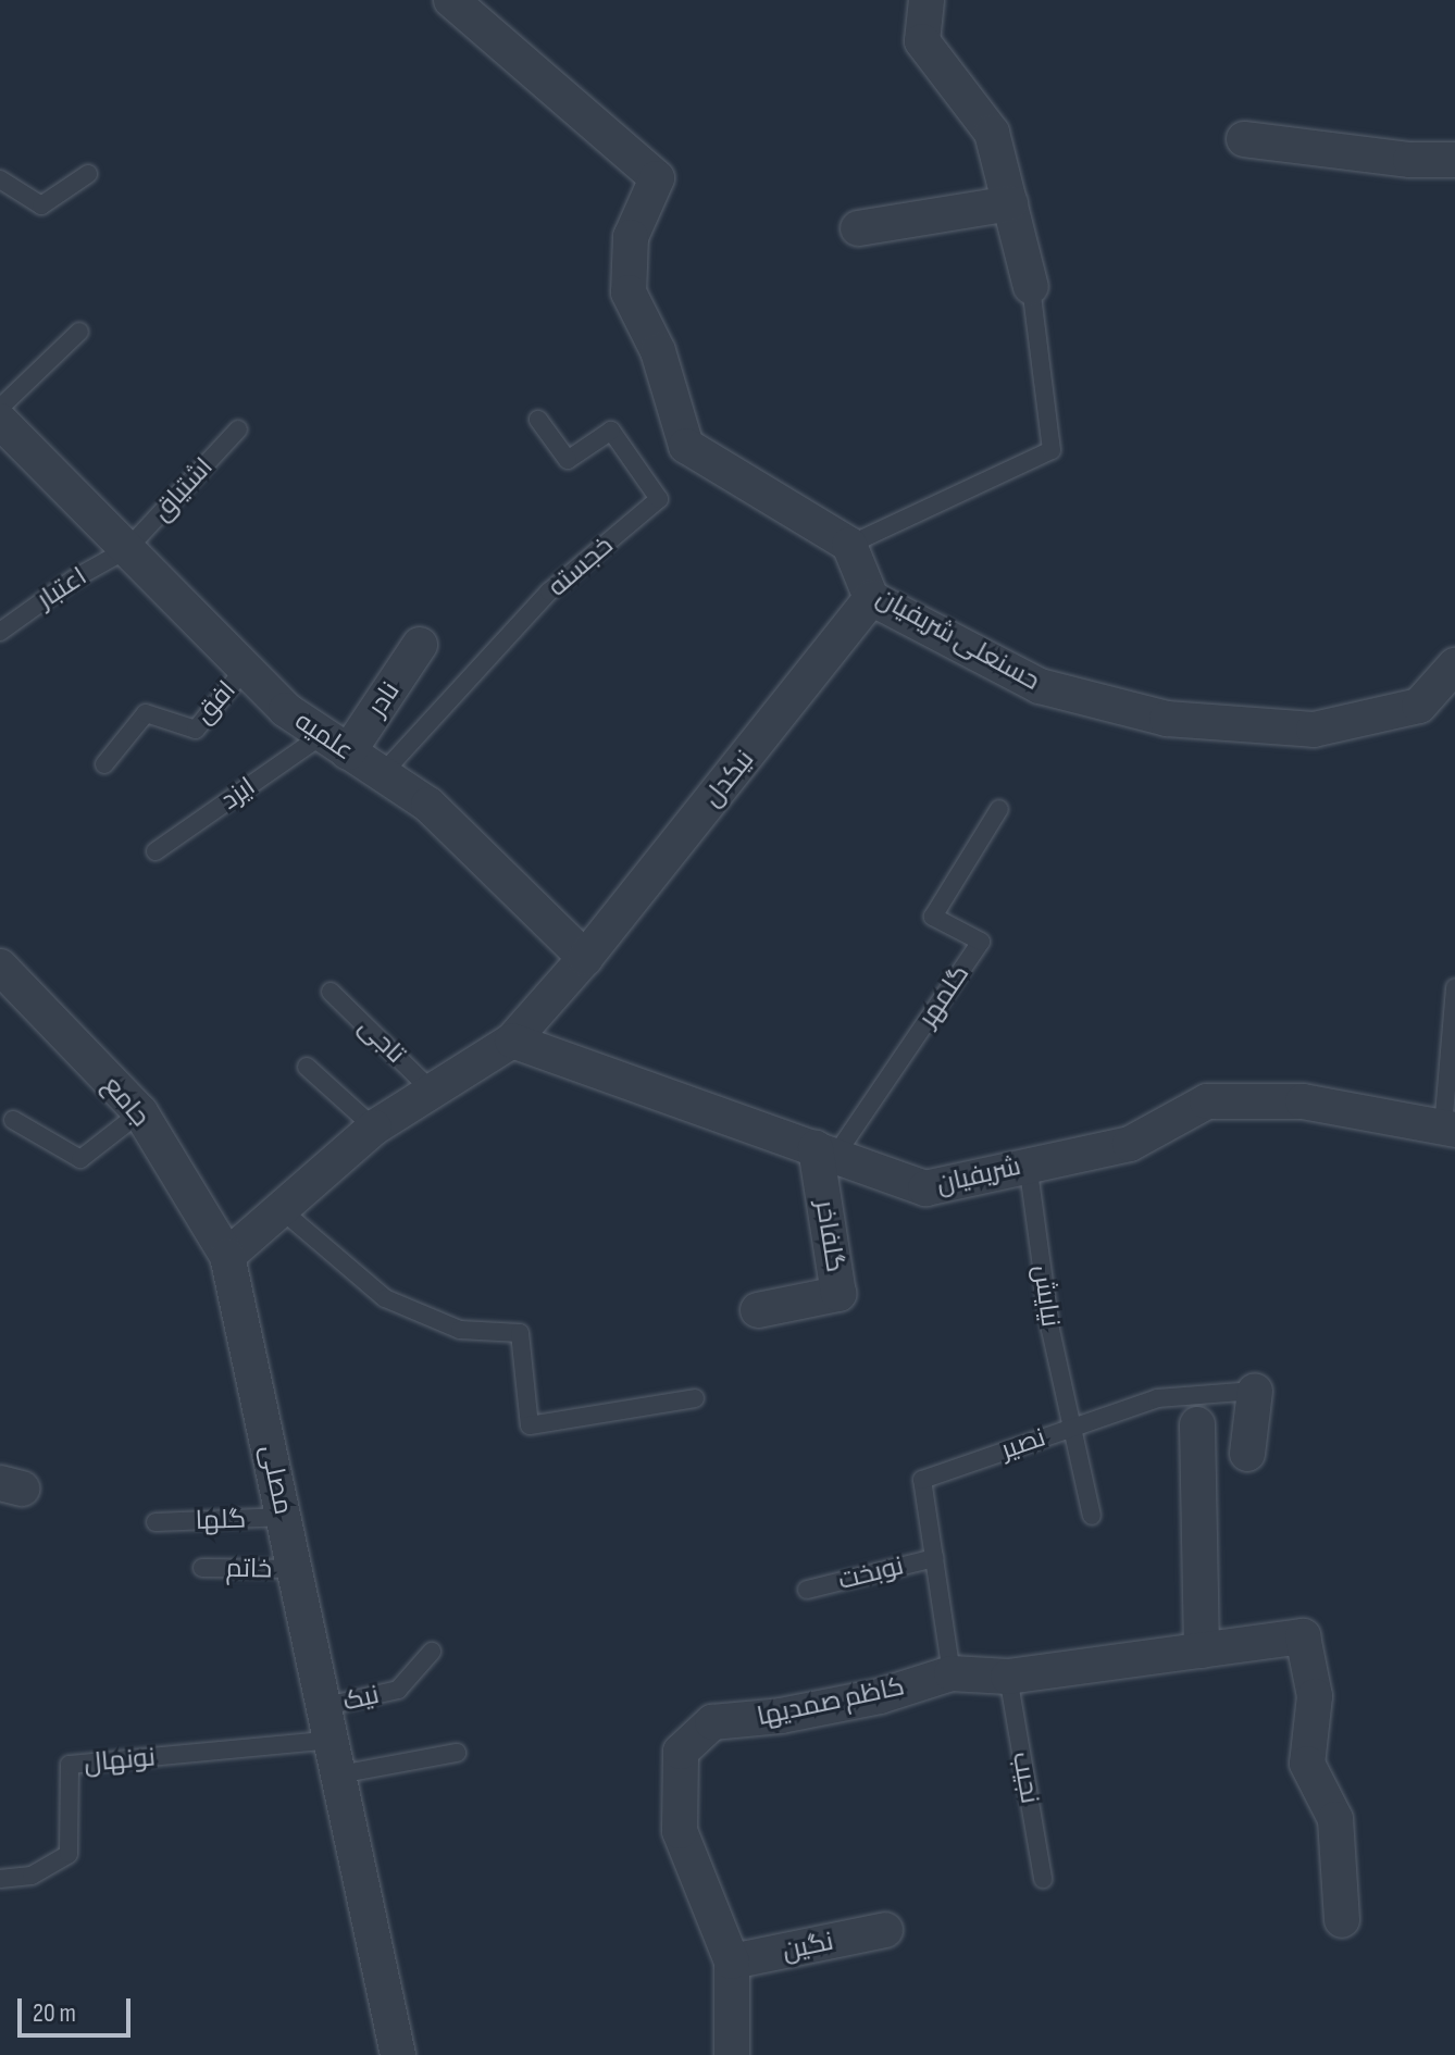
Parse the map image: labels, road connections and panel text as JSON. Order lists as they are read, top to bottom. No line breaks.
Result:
{"streets":{"street":["حسنعلی شریفیان","نادر","علمیه","نیکدل","جامع","شریفیان","گلفاخر","نصیر","مصلی","کاظم صمدیها","نگین"],"lane":["اشتیاق","خجسته","اعتبار","افق","ایزد","گلمهر","تاجی","نیایش","گلها","خاتم","نوبخت","نیک","نونهال","نجیب"]},"crossings":[["اشتیاق","اعتبار"],["اشتیاق","علمیه"],["خجسته","علمیه"],["اعتبار","علمیه"],["حسنعلی شریفیان","نیکدل"],["نادر","علمیه"],["نادر","ایزد"],["افق","علمیه"],["علمیه","نیکدل"],["علمیه","ایزد"],["گلمهر","شریفیان"],["گلمهر","گلفاخر"],["جامع","مصلی"],["شریفیان","گلفاخر"],["شریفیان","نیایش"],["نیایش","نصیر"],["نصیر","نوبخت"],["نصیر","کاظم صمدیها"],["مصلی","گلها"],["مصلی","خاتم"],["مصلی","نیک"],["مصلی","نونهال"],["کاظم صمدیها","نجیب"],["کاظم صمدیها","نگین"]],"scale_bar":"20 m"}
